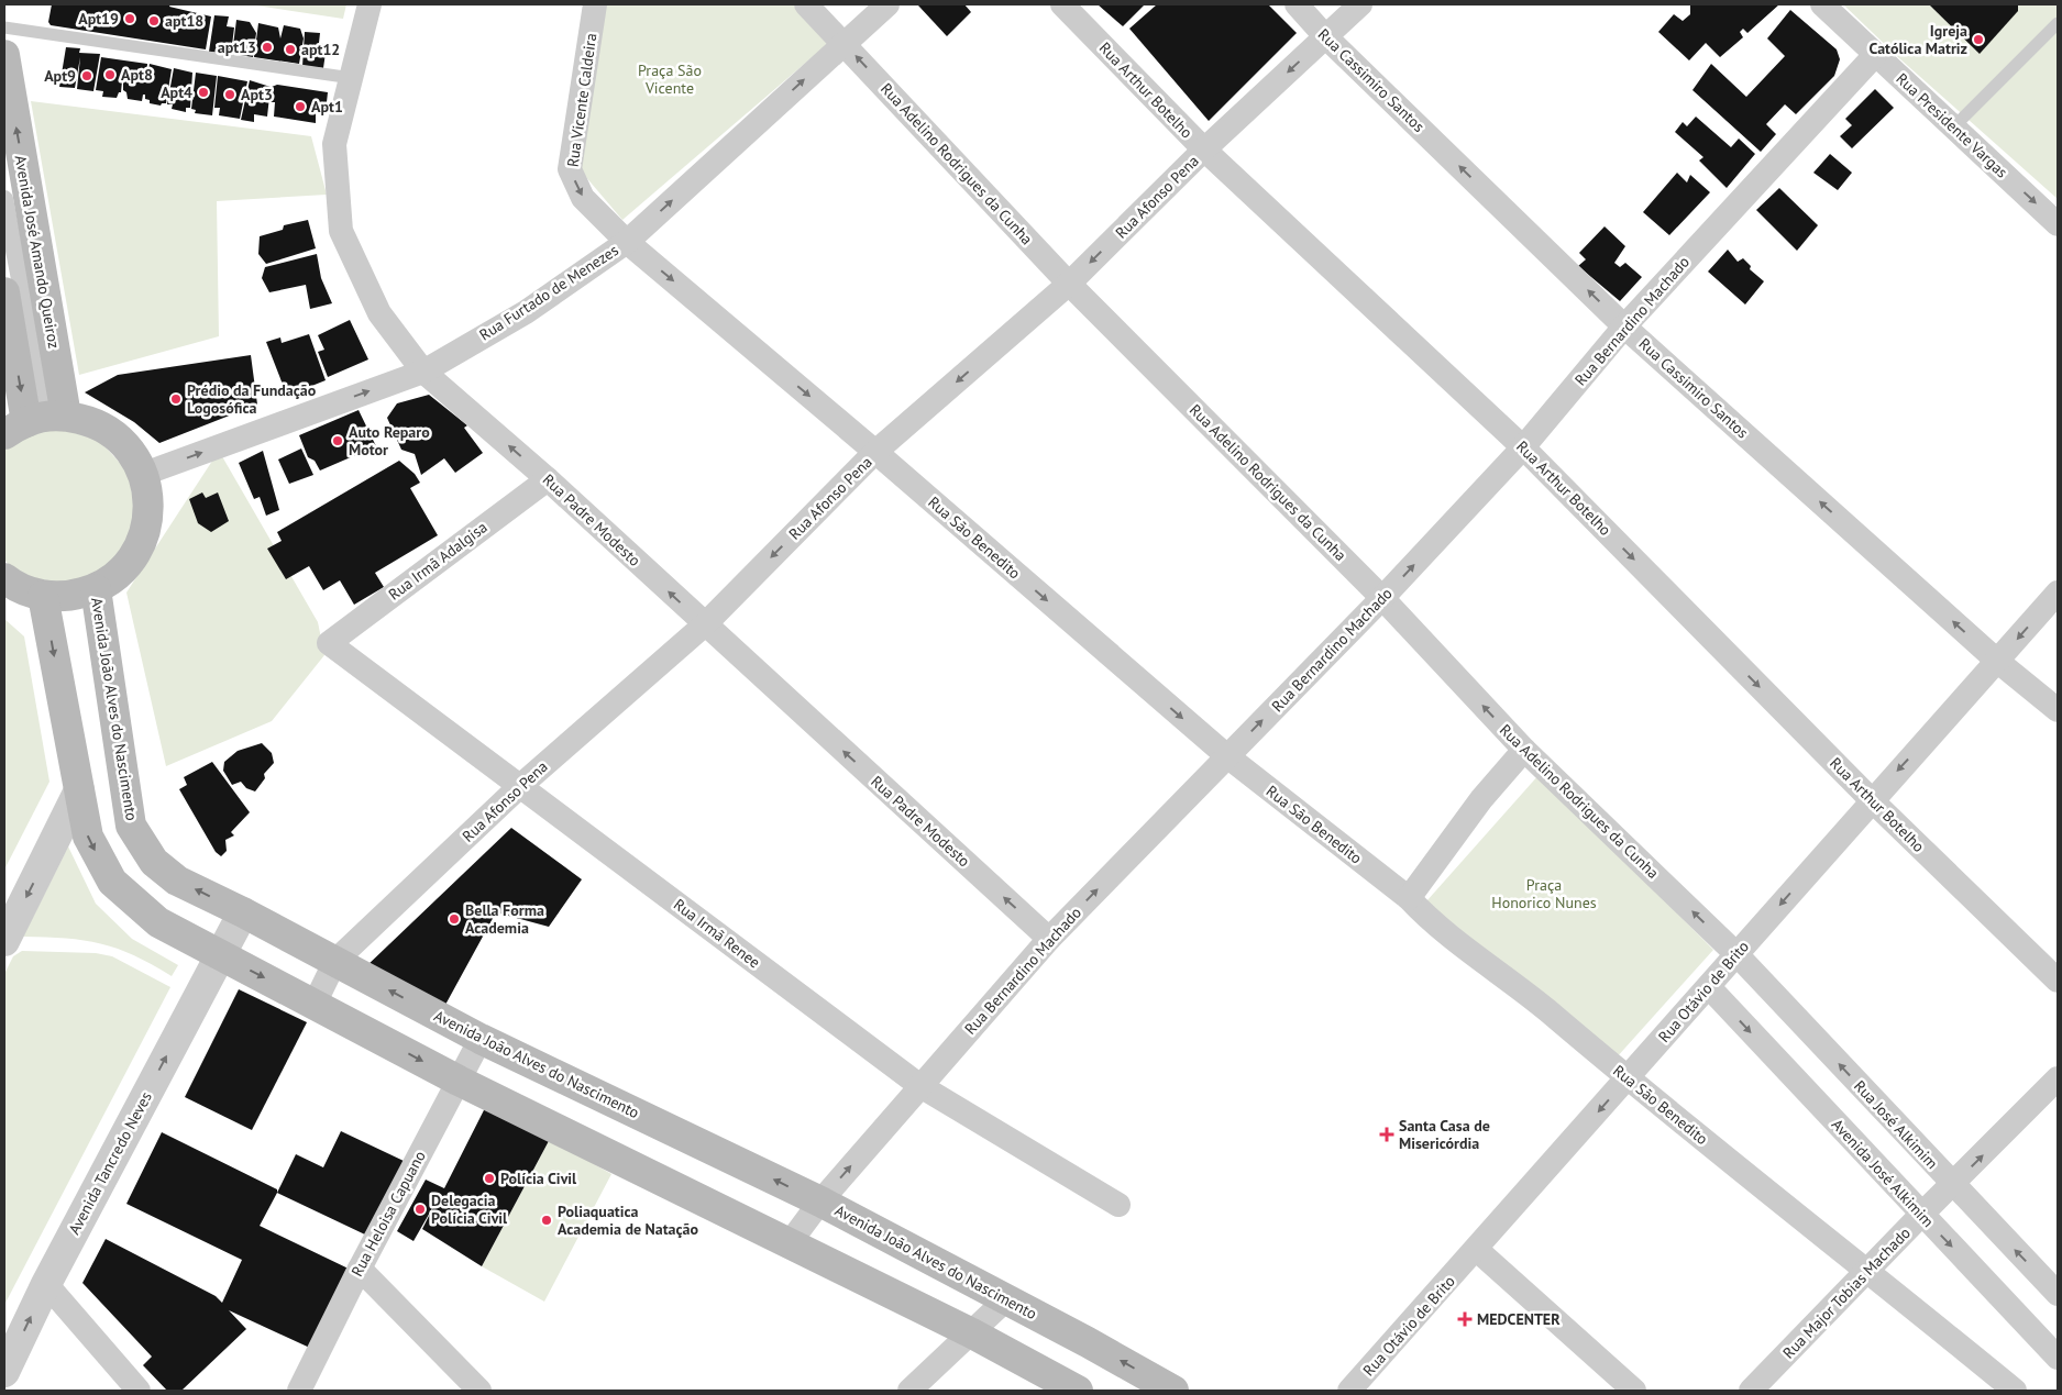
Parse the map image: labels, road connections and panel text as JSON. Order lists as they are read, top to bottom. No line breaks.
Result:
{"streets":{"main road":["Avenida José Amando Queiroz","Avenida João Alves do Nascimento"],"street":["Rua Cassimiro Santos","Rua Arthur Botelho","Rua Vicente Caldeira","Rua Presidente Vargas","Rua Adelino Rodrigues da Cunha","Rua Afonso Pena","Rua Furtado de Menezes","Rua Bernardino Machado","Rua Padre Modesto","Rua São Benedito","Rua Irmã Adalgisa","Rua Irmã Renee","Rua Otávio de Brito","Rua José Alkimim","Avenida Tancredo Neves","Avenida José Alkimim","Rua Heloisa Capuano","Rua Major Tobias Machado"]},"crossings":[["Rua Cassimiro Santos","Rua Afonso Pena"],["Rua Cassimiro Santos","Rua Bernardino Machado"],["Rua Cassimiro Santos","Rua Otávio de Brito"],["Rua Arthur Botelho","Rua Afonso Pena"],["Rua Arthur Botelho","Rua Bernardino Machado"],["Rua Arthur Botelho","Rua Otávio de Brito"],["Rua Vicente Caldeira","Rua Furtado de Menezes"],["Rua Vicente Caldeira","Rua São Benedito"],["Rua Presidente Vargas","Rua Bernardino Machado"],["Rua Adelino Rodrigues da Cunha","Rua Afonso Pena"],["Rua Adelino Rodrigues da Cunha","Rua Furtado de Menezes"],["Rua Adelino Rodrigues da Cunha","Rua Bernardino Machado"],["Rua Adelino Rodrigues da Cunha","Rua Otávio de Brito"],["Rua Adelino Rodrigues da Cunha","Rua José Alkimim"],["Rua Afonso Pena","Rua Padre Modesto"],["Rua Afonso Pena","Rua São Benedito"],["Rua Afonso Pena","Avenida João Alves do Nascimento"],["Rua Afonso Pena","Rua Irmã Renee"],["Rua Furtado de Menezes","Rua Padre Modesto"],["Rua Furtado de Menezes","Rua São Benedito"],["Rua Bernardino Machado","Rua Padre Modesto"],["Rua Bernardino Machado","Rua São Benedito"],["Rua Bernardino Machado","Avenida João Alves do Nascimento"],["Rua Bernardino Machado","Rua Irmã Renee"],["Rua Padre Modesto","Rua Irmã Adalgisa"],["Rua São Benedito","Rua Otávio de Brito"],["Rua São Benedito","Rua Major Tobias Machado"],["Rua Irmã Adalgisa","Rua Irmã Renee"],["Avenida João Alves do Nascimento","Avenida Tancredo Neves"],["Avenida João Alves do Nascimento","Rua Heloisa Capuano"],["Rua Otávio de Brito","Rua José Alkimim"],["Rua Otávio de Brito","Avenida José Alkimim"],["Rua José Alkimim","Rua Major Tobias Machado"],["Avenida José Alkimim","Rua Major Tobias Machado"]],"one_way":["Rua Cassimiro Santos","Rua Arthur Botelho","Rua Vicente Caldeira","Rua Presidente Vargas","Rua Adelino Rodrigues da Cunha","Rua Afonso Pena","Rua Furtado de Menezes","Rua Bernardino Machado","Rua Padre Modesto","Rua São Benedito","Rua Otávio de Brito","Rua José Alkimim","Avenida Tancredo Neves","Avenida José Alkimim"],"parks":["Praça São Vicente","Praça Honorico Nunes"],"places":{"other":["Apt19","apt18","Igreja Católica Matriz","apt13","apt12","Apt8","Apt9","Apt4","Apt3","Apt1","Prédio da Fundação Logosófica","Auto Reparo Motor","Bella Forma Academia","Polícia Civil","Delegacia Polícia Civil","Poliaquatica Academia de Natação"],"health":["Santa Casa de Misericórdia","MEDCENTER"]}}
